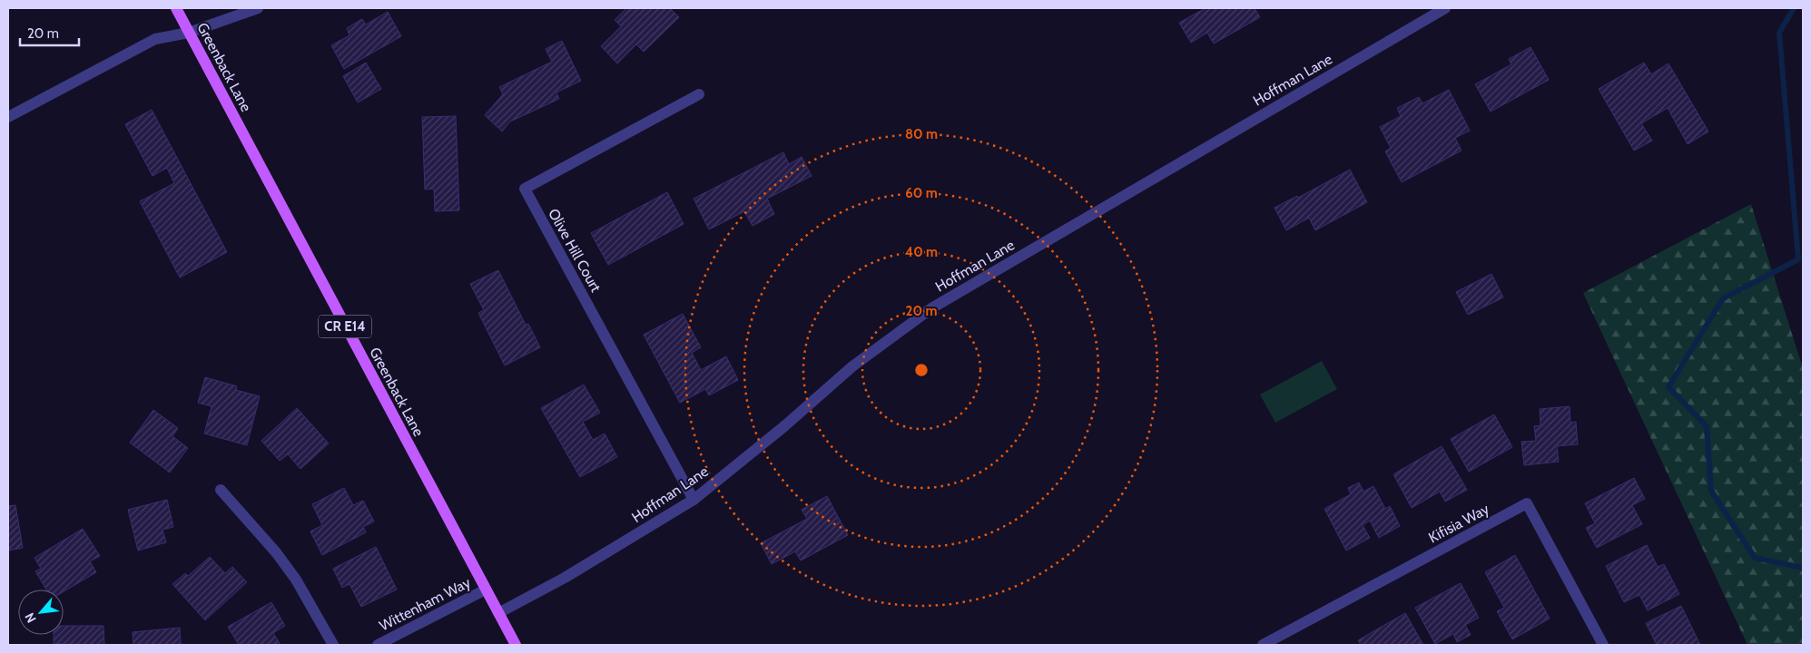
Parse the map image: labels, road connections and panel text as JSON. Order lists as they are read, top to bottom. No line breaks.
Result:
{"streets":{"main road":["Greenback Lane","CR E14"],"street":["Hoffman Lane","Olive Hill Court","Kifisia Way","Wittenham Way"]},"crossings":[["Greenback Lane","Hoffman Lane"],["Greenback Lane","Wittenham Way"],["Hoffman Lane","Olive Hill Court"]],"scale_bar":"20 m","north":"bottom left","rings":["80 m","60 m","40 m","20 m"]}
